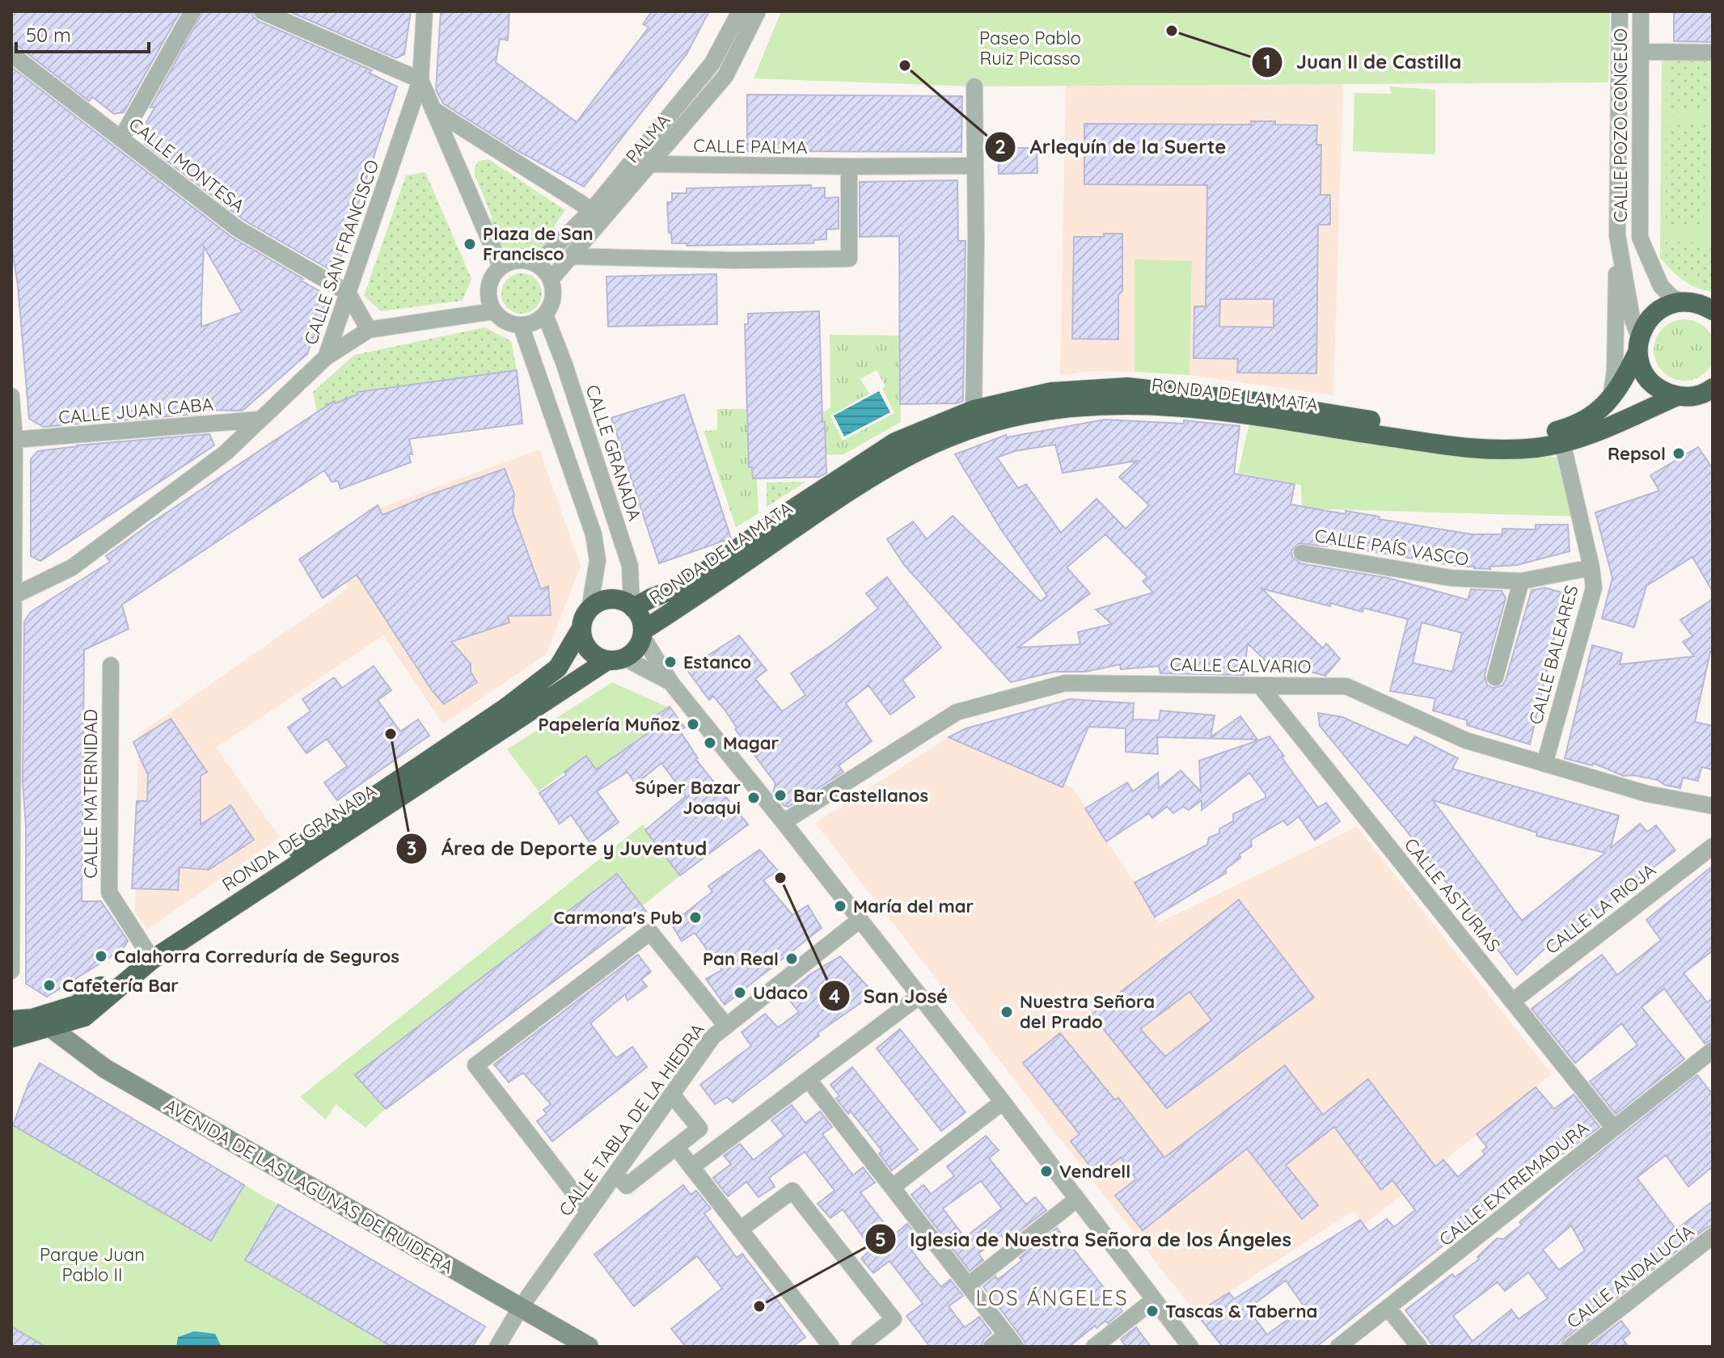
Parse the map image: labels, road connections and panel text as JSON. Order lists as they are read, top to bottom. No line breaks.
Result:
{"streets":{"highway":["RONDA DE LA MATA","RONDA DE GRANADA"],"main road":["AVENIDA DE LAS LAGUNAS DE RUIDERA"],"street":["CALLE POZO CONCEJO","PALMA","CALLE PALMA","CALLE MONTESA","CALLE SAN FRANCISCO","CALLE JUAN CABA","CALLE GRANADA","CALLE PAÍS VASCO","CALLE BALEARES","CALLE CALVARIO","CALLE MATERNIDAD","CALLE ASTURIAS","CALLE LA RIOJA","CALLE TABLA DE LA HIEDRA","CALLE EXTREMADURA","CALLE ANDALUCÍA"]},"crossings":[["CALLE POZO CONCEJO","RONDA DE LA MATA"],["PALMA","CALLE PALMA"],["PALMA","CALLE GRANADA"],["CALLE MONTESA","CALLE SAN FRANCISCO"],["CALLE SAN FRANCISCO","CALLE JUAN CABA"],["RONDA DE LA MATA","CALLE GRANADA"],["RONDA DE LA MATA","CALLE BALEARES"],["RONDA DE LA MATA","RONDA DE GRANADA"],["CALLE GRANADA","RONDA DE GRANADA"],["CALLE PAÍS VASCO","CALLE BALEARES"],["CALLE BALEARES","CALLE CALVARIO"],["CALLE CALVARIO","CALLE ASTURIAS"],["CALLE MATERNIDAD","RONDA DE GRANADA"],["RONDA DE GRANADA","AVENIDA DE LAS LAGUNAS DE RUIDERA"],["CALLE ASTURIAS","CALLE LA RIOJA"],["CALLE ASTURIAS","CALLE EXTREMADURA"],["CALLE TABLA DE LA HIEDRA","AVENIDA DE LAS LAGUNAS DE RUIDERA"]],"districts":["LOS ÁNGELES"],"parks":["Paseo Pablo Ruiz Picasso","Parque Juan Pablo II"],"places":["Juan II de Castilla","Arlequín de la Suerte","Plaza de San Francisco","Repsol","Estanco","Papelería Muñoz","Área de Deporte y Juventud","Magar","Bar Castellanos","Súper Bazar Joaqui","San José","María del mar","Carmona's Pub","Calahorra Correduría de Seguros","Pan Real","Cafetería Bar","Udaco","Nuestra Señora del Prado","Vendrell","Iglesia de Nuestra Señora de los Ángeles","Tascas & Taberna"],"scale_bar":"50 m"}
